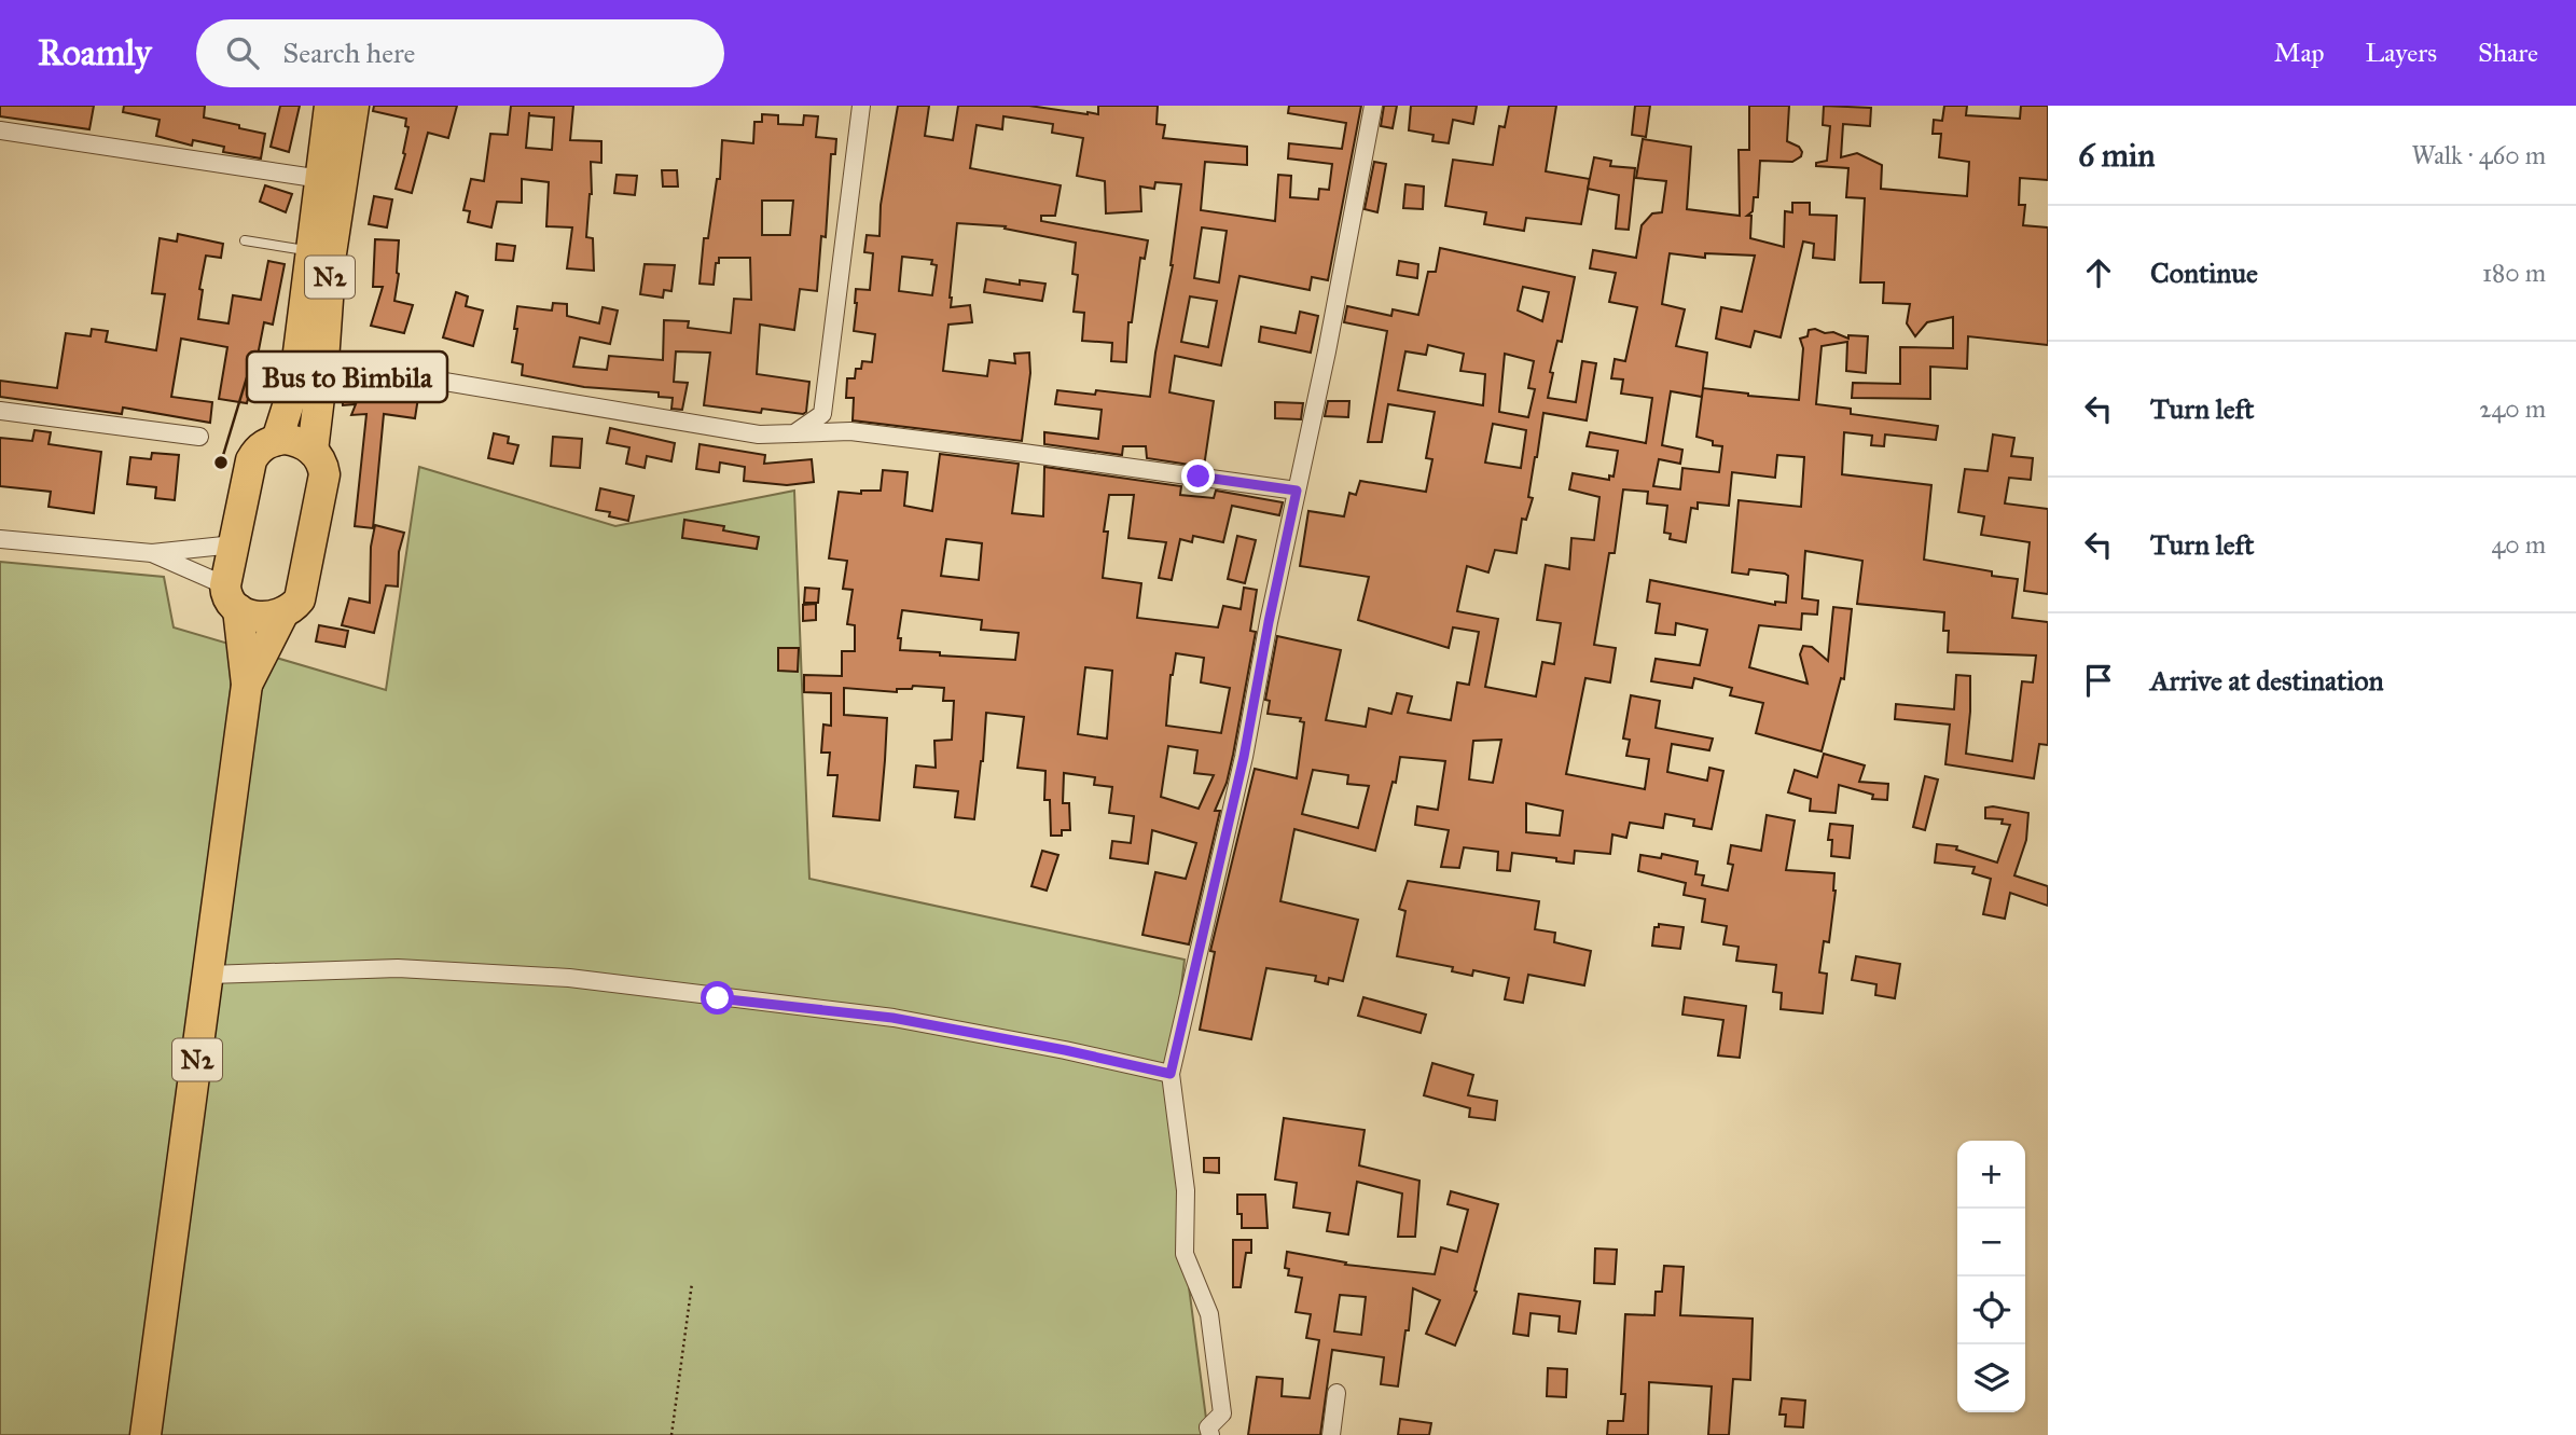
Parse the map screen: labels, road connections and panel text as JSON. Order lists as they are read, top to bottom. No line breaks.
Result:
{"streets":{"highway":["N2"]},"places":["Bus to Bimbila"],"page":{"header":"Roamly","search":"Search here","nav":["Map","Layers","Share"],"heading":["6 min","Walk · 460 m"],"list":[["Continue","180 m"],["Turn left","240 m"],["Turn left","40 m"],"Arrive at destination"],"map_buttons":["+","−"]}}
